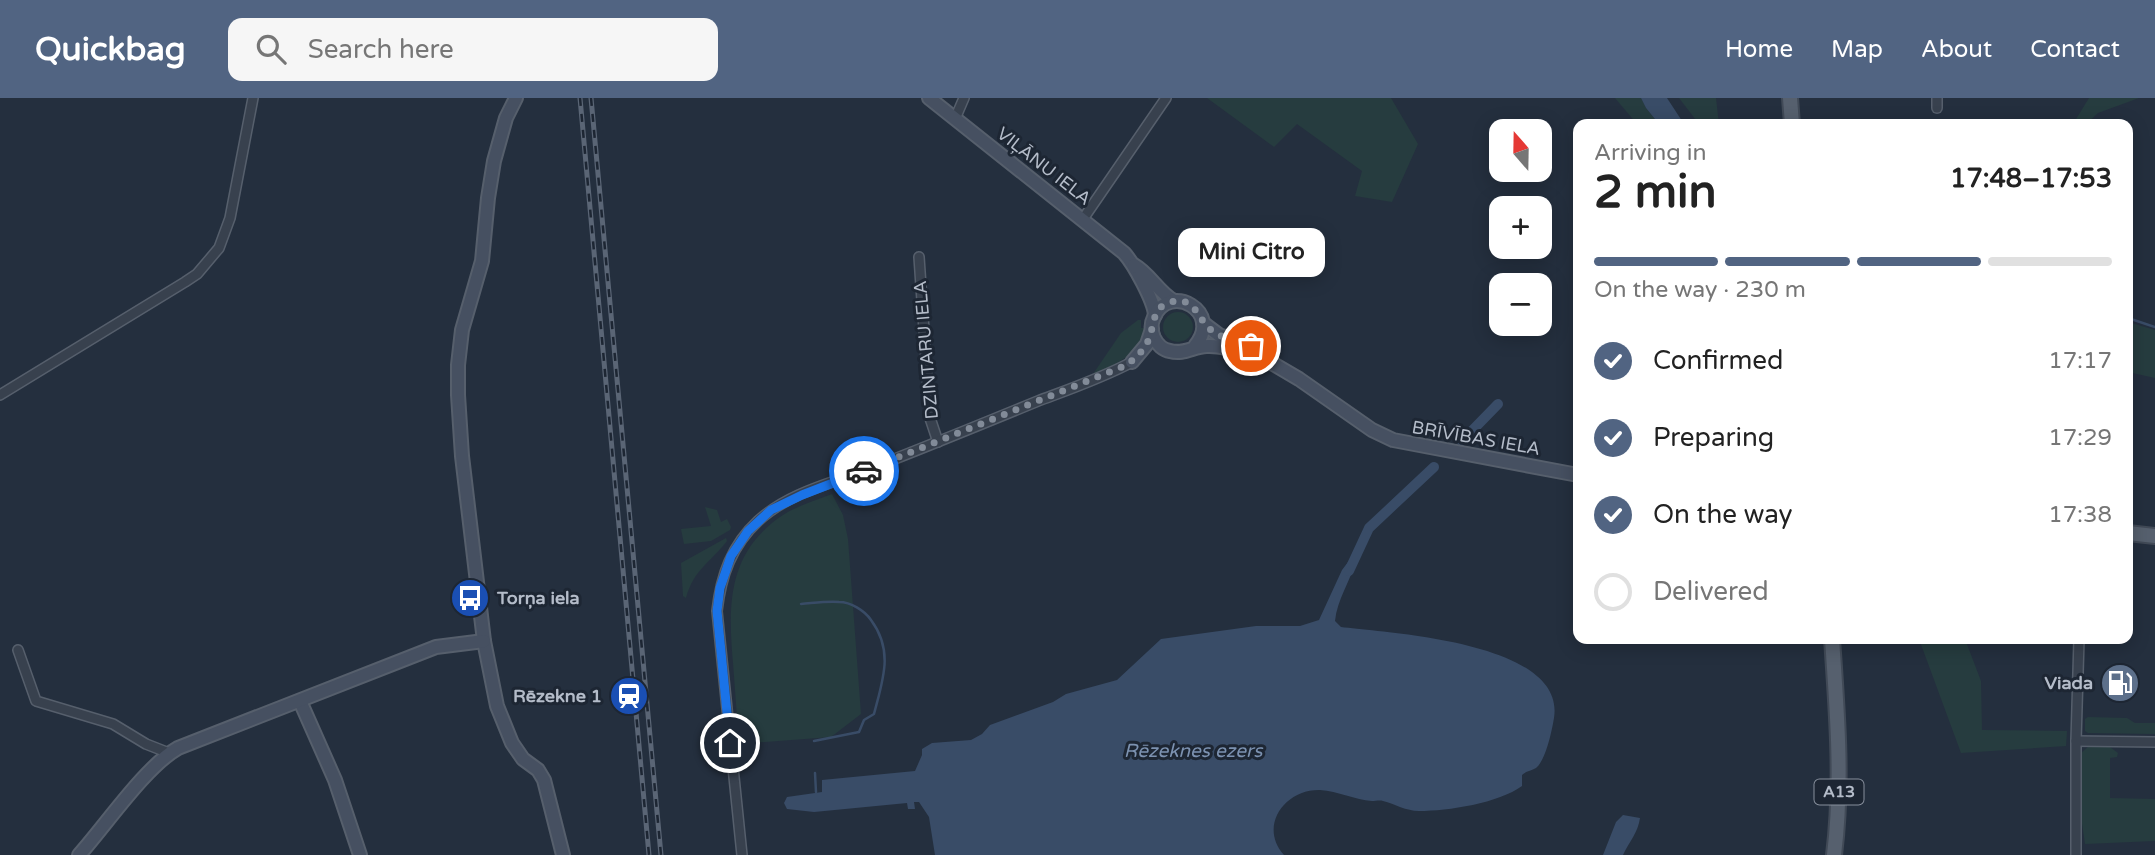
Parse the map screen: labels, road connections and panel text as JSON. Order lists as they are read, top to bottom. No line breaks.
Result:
{"streets":{"main road":["A13"],"street":["VIĻĀNU IELA","DZINTARU IELA","BRĪVĪBAS IELA"]},"water":["Rēzeknes ezers"],"places":{"other":["Mini Citro"],"bus stop":["Torņa iela"],"fuel station":["Viada"],"station":["Rēzekne 1"]},"north":"top","page":{"header":"Quickbag","search":"Search here","nav":["Home","Map","About","Contact"],"map_buttons":["+","−"],"heading":["2 min","Arriving in","17:48–17:53"],"bubble":"Mini Citro","bar":"On the way · 230 m","list":[["Confirmed","17:17"],["Preparing","17:29"],["On the way","17:38"],"Delivered"]}}
